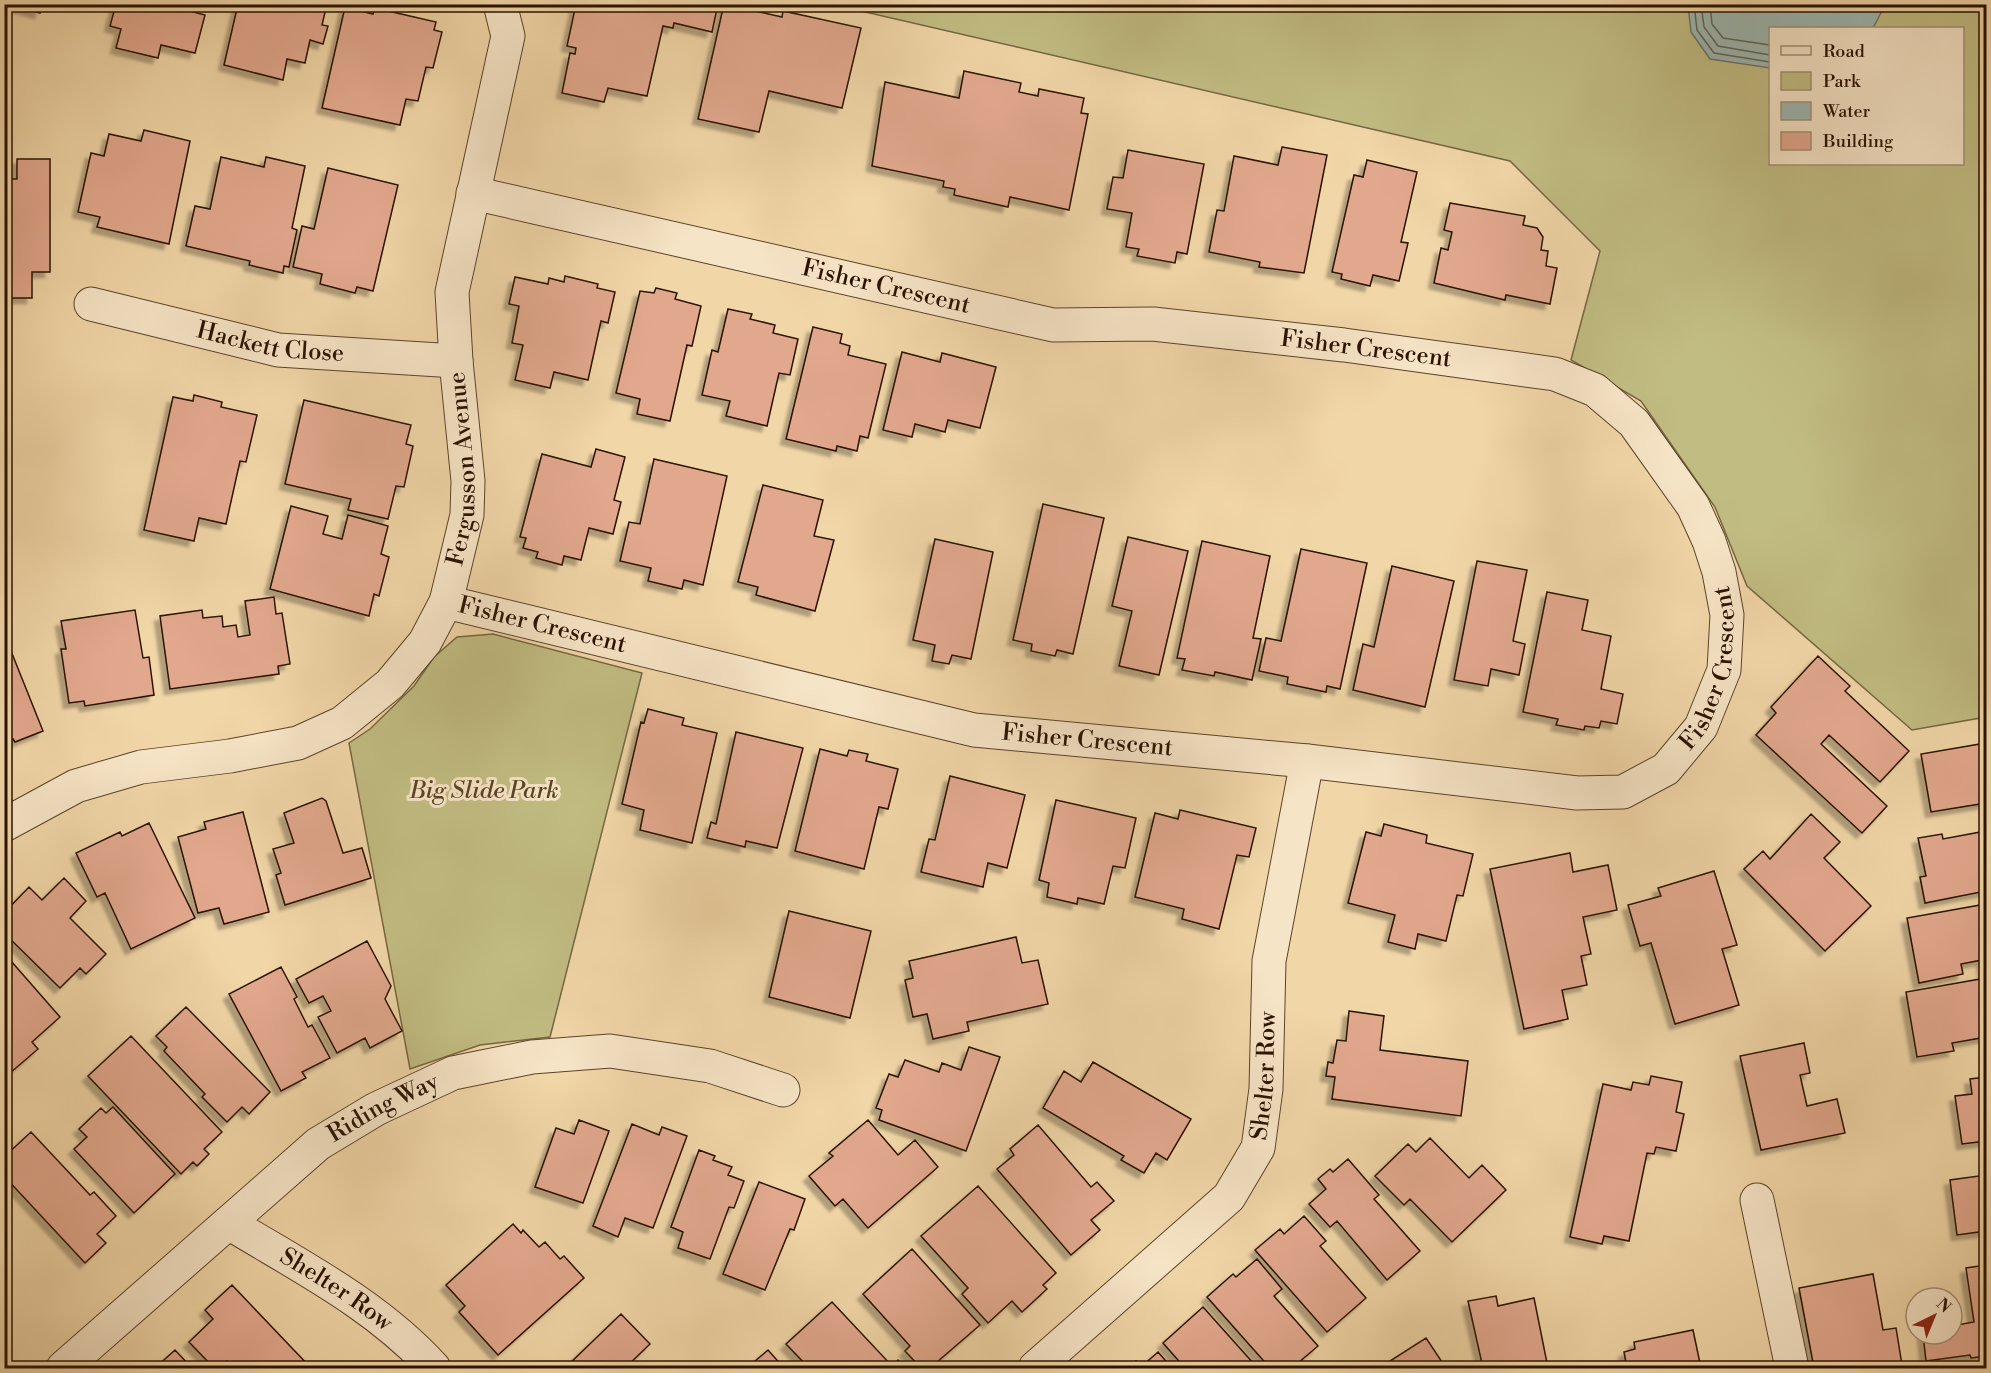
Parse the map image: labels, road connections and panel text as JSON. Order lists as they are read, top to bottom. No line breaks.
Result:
{"streets":{"street":["Fisher Crescent","Hackett Close","Fergusson Avenue","Shelter Row","Riding Way"]},"crossings":[["Fisher Crescent","Fergusson Avenue"],["Fisher Crescent","Shelter Row"],["Hackett Close","Fergusson Avenue"],["Shelter Row","Riding Way"]],"parks":["Big Slide Park"],"legend":["Road","Park","Water","Building"],"north":"top right"}
